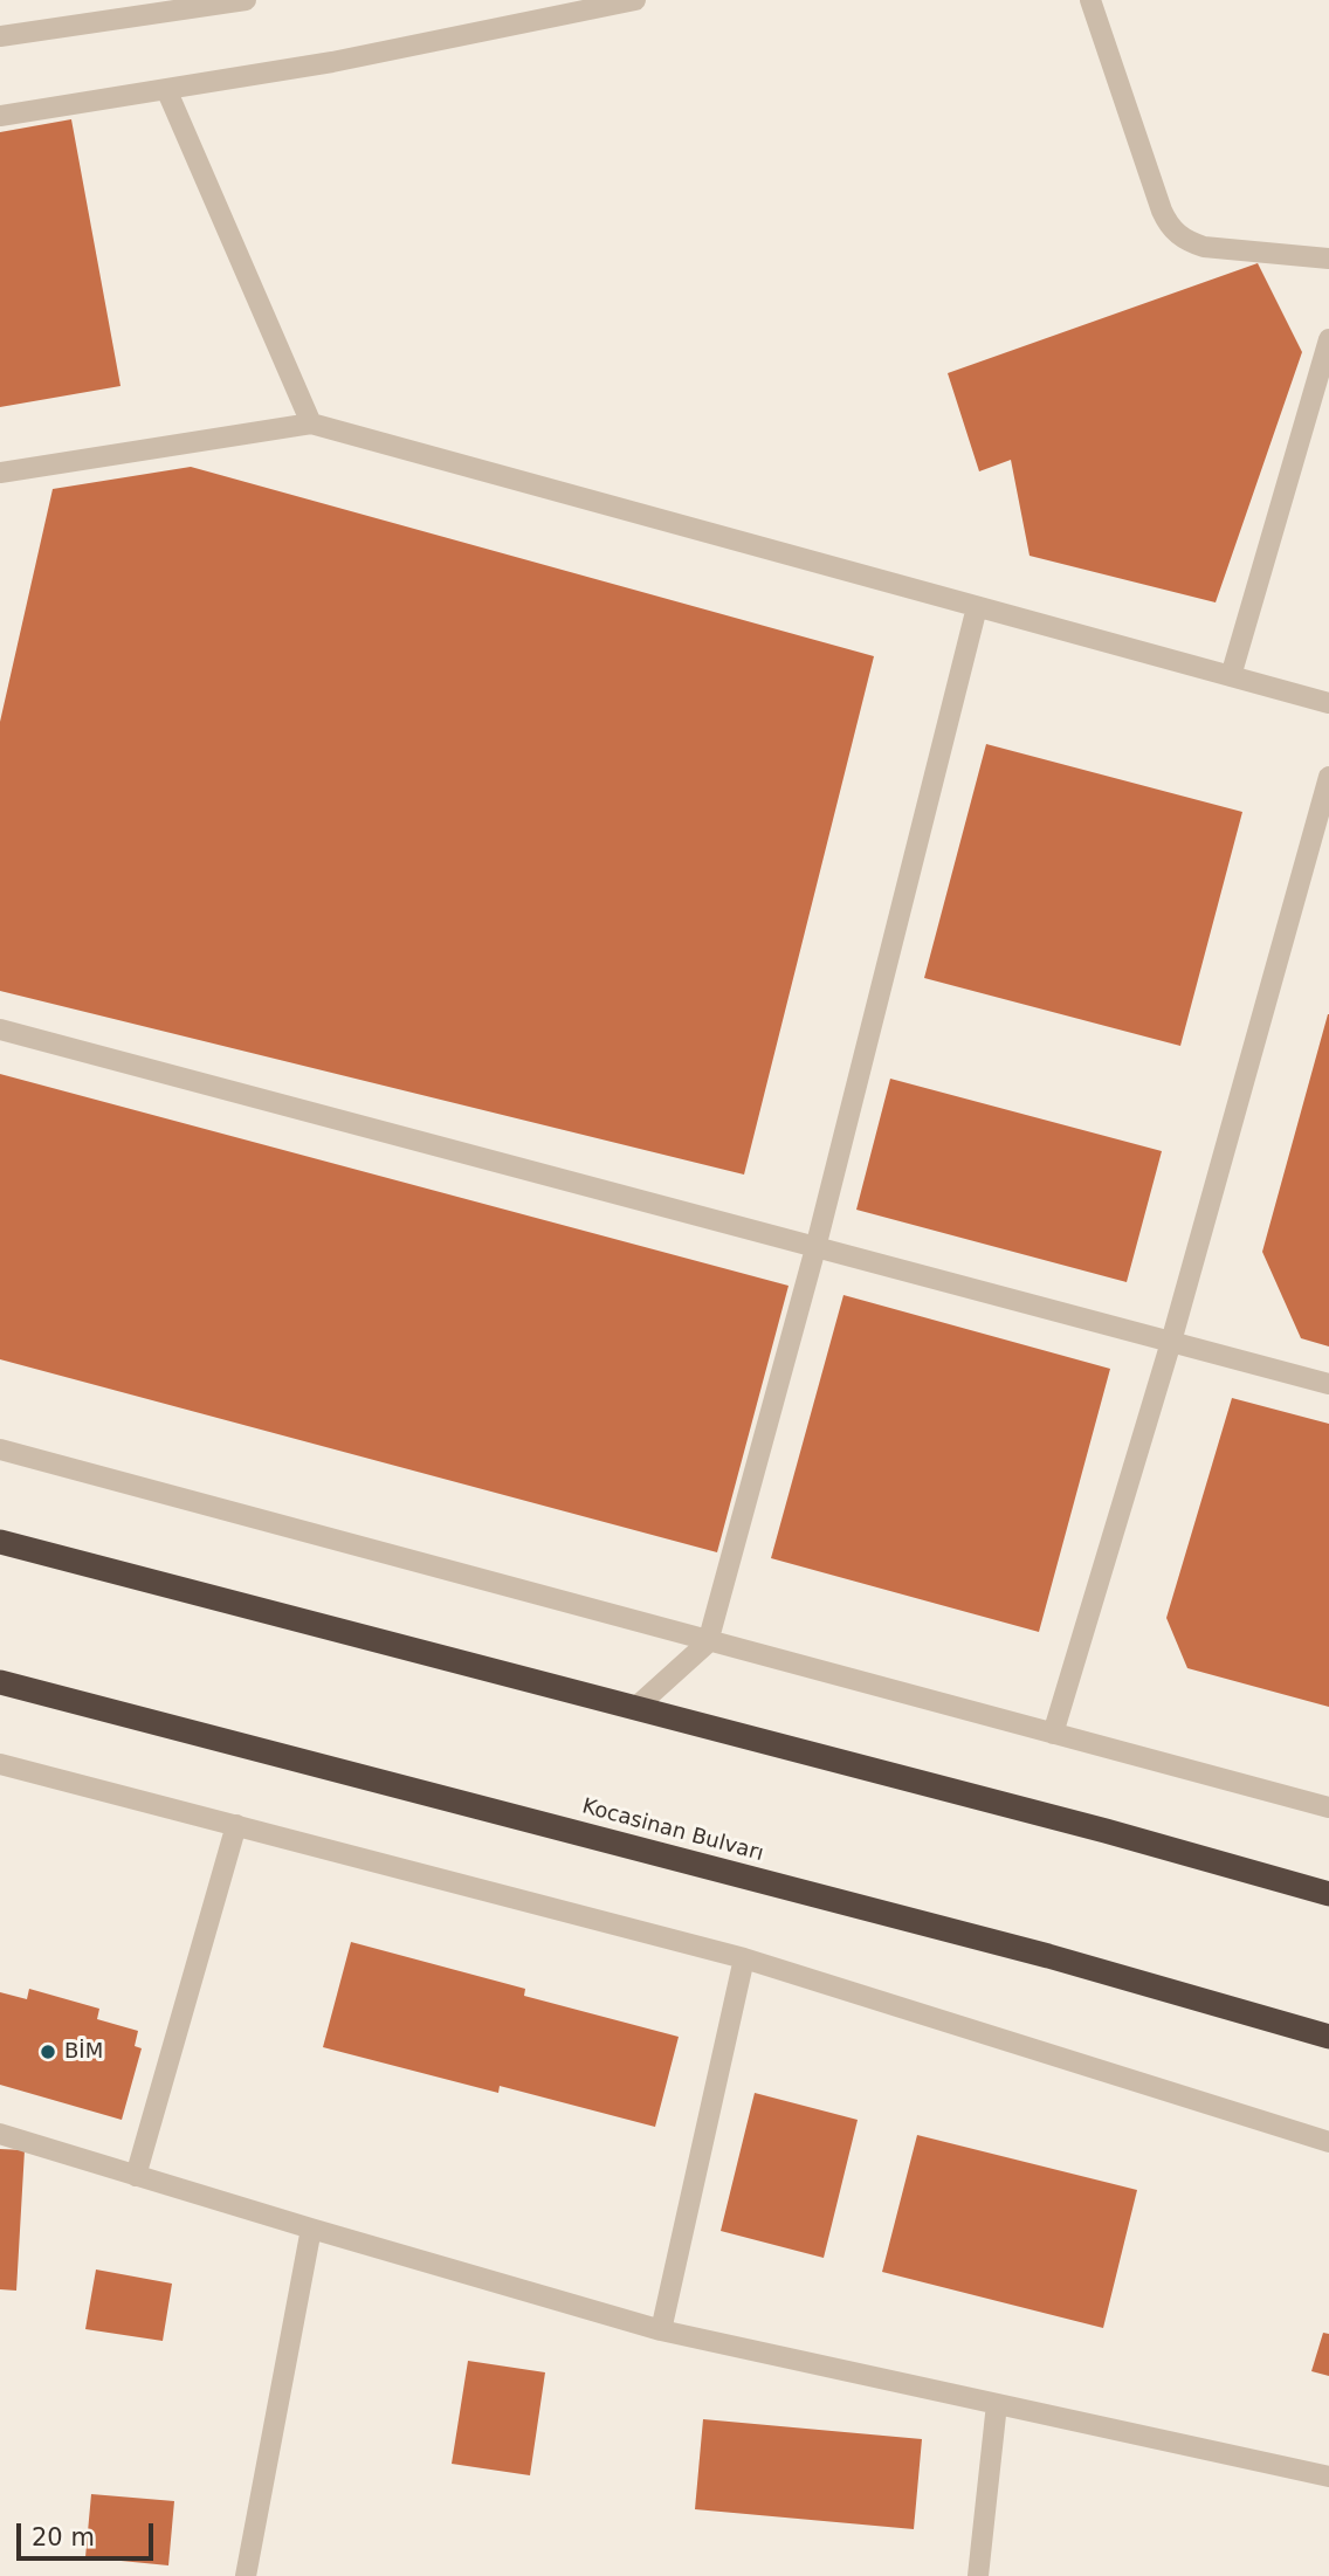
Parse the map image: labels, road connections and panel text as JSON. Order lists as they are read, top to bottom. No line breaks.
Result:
{"streets":{"highway":["Kocasinan Bulvarı"]},"places":["BİM"],"scale_bar":"20 m"}
